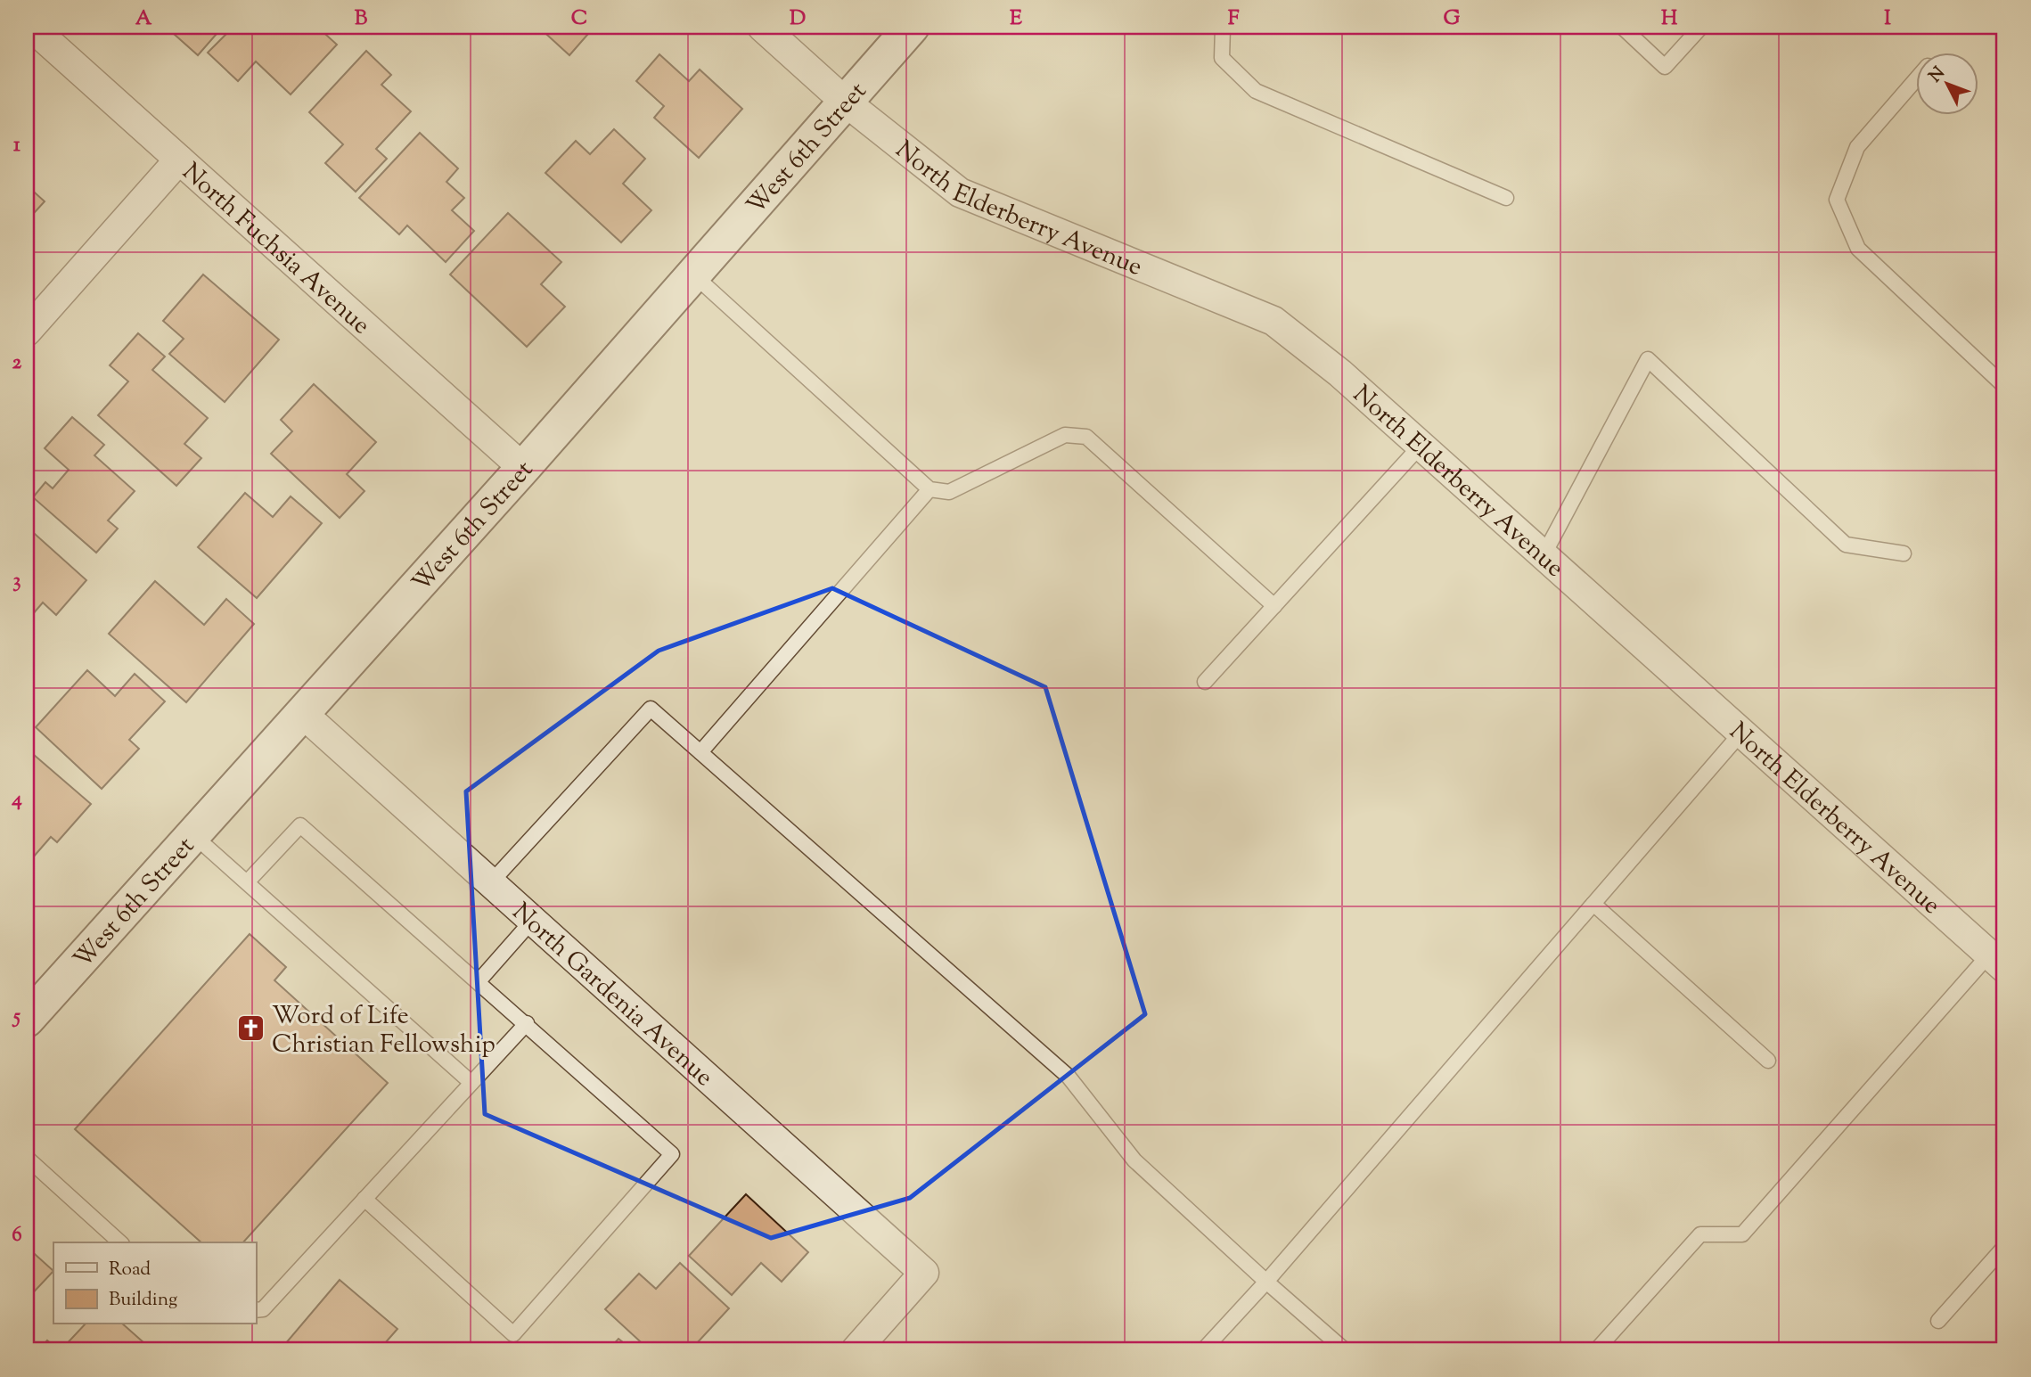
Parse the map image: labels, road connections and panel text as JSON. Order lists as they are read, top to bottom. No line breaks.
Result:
{"streets":{"street":["West 6th Street","North Elderberry Avenue","North Fuchsia Avenue","North Gardenia Avenue"]},"crossings":[["West 6th Street","North Elderberry Avenue"],["West 6th Street","North Fuchsia Avenue"],["West 6th Street","North Gardenia Avenue"]],"places":{"church":["Word of Life Christian Fellowship"]},"legend":["Road","Building"],"north":"top left","grid":{"columns":["A","B","C","D","E","F","G","H","I"],"rows":["1","2","3","4","5","6"]}}
